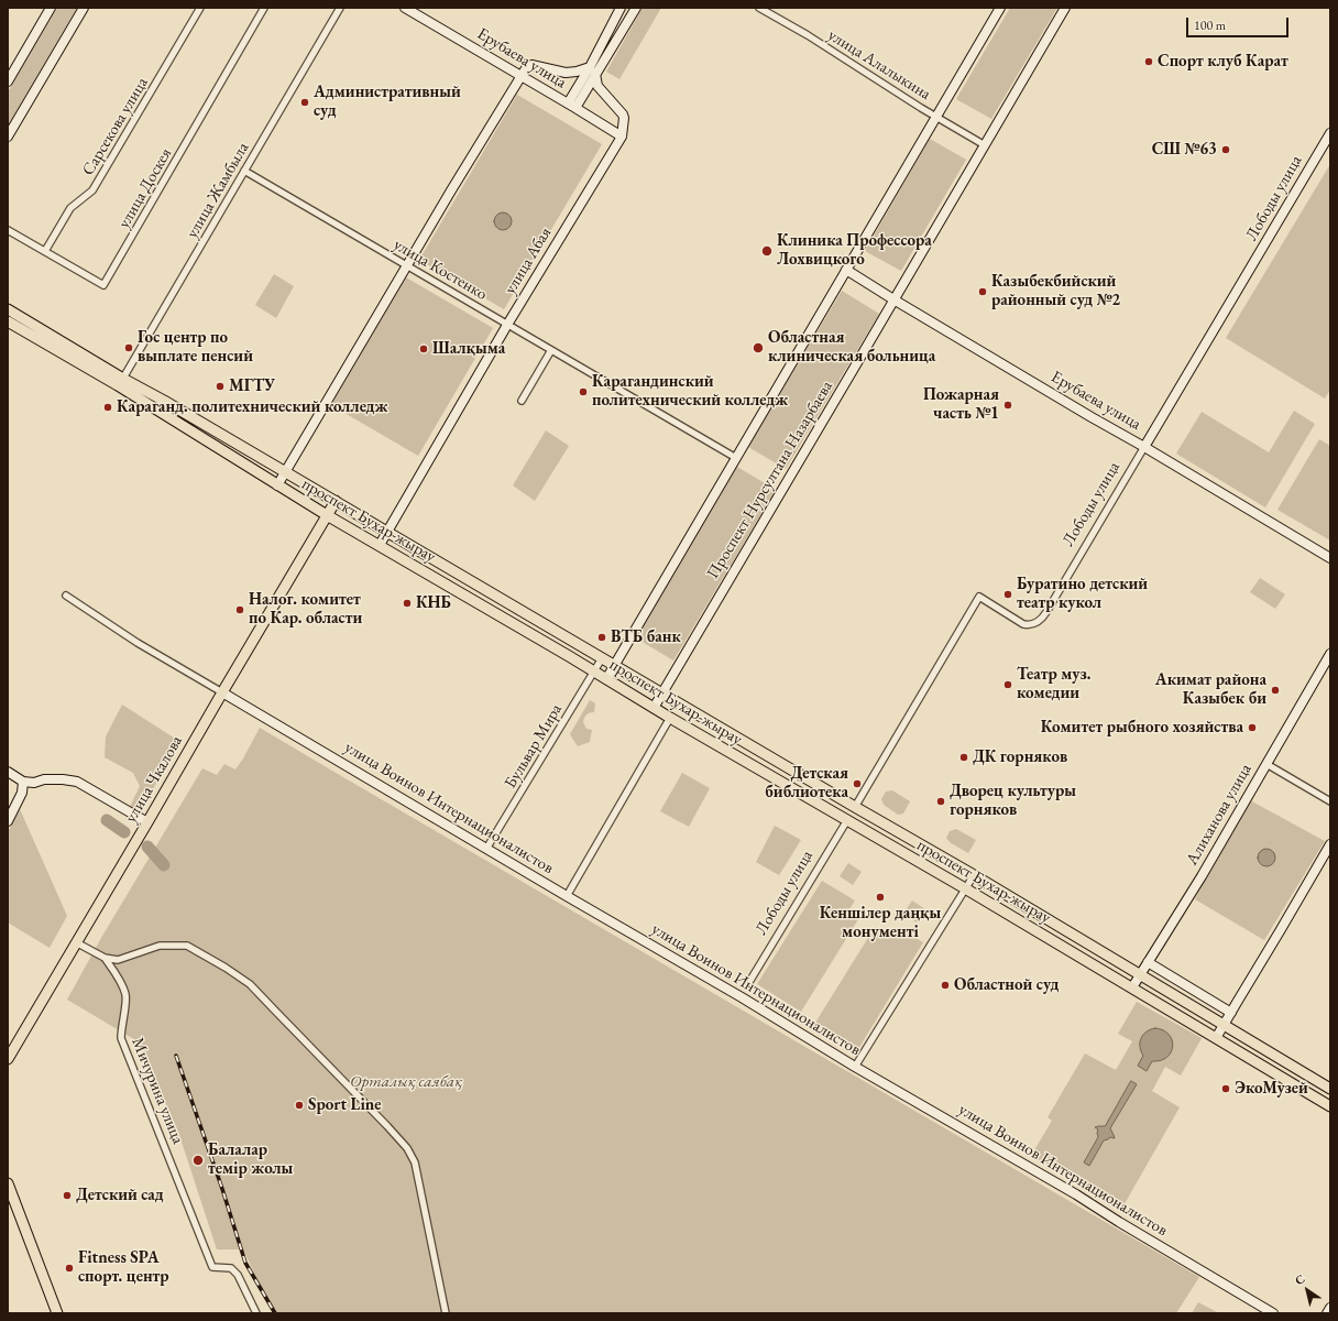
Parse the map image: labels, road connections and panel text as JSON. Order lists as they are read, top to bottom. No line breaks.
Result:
{"streets":{"main road":["Ерубаева улица","Лободы улица","улица Абая","Проспект Нурсултана Назарбаева","проспект Бухар-жырау","улица Чкалова","улица Воинов Интернационалистов","Алиханова улица"],"street":["улица Алалыкина","Сарсекова улица","улица Доскея","улица Жамбыла","улица Костенко","Бульвар Мира","Мичурина улица"]},"crossings":[["Ерубаева улица","Лободы улица"],["Ерубаева улица","улица Абая"],["Ерубаева улица","Проспект Нурсултана Назарбаева"],["улица Алалыкина","Проспект Нурсултана Назарбаева"],["Сарсекова улица","улица Доскея"],["улица Жамбыла","улица Костенко"],["улица Жамбыла","проспект Бухар-жырау"],["Лободы улица","проспект Бухар-жырау"],["улица Абая","улица Костенко"],["улица Абая","проспект Бухар-жырау"],["Проспект Нурсултана Назарбаева","проспект Бухар-жырау"],["проспект Бухар-жырау","Бульвар Мира"],["проспект Бухар-жырау","улица Чкалова"],["проспект Бухар-жырау","Алиханова улица"],["Бульвар Мира","улица Воинов Интернационалистов"],["улица Чкалова","улица Воинов Интернационалистов"]],"parks":["Орталық саябақ"],"places":["Спорт клуб Карат","Административный суд","СШ №63","Клиника Профессора Лохвицкого","Казыбекбийский районный суд №2","Гос центр по выплате пенсий","Областная клиническая больница","Шалқыма","МГТУ","Карагандинский политехнический колледж","Пожарная часть №1","Караганд. политехнический колледж","Буратино детский театр кукол","КНБ","Налог. комитет по Кар. области","ВТБ банк","Театр муз. комедии","Акимат района Казыбек би","Комитет рыбного хозяйства","ДК горняков","Детская библиотека","Дворец культуры горняков","Кеншілер даңқы монументі","Областной суд","ЭкоМузей","Sport Line","Балалар темір жолы","Детский сад","Fitness SPA спорт. центр"],"scale_bar":"100 m","north":"top left"}
